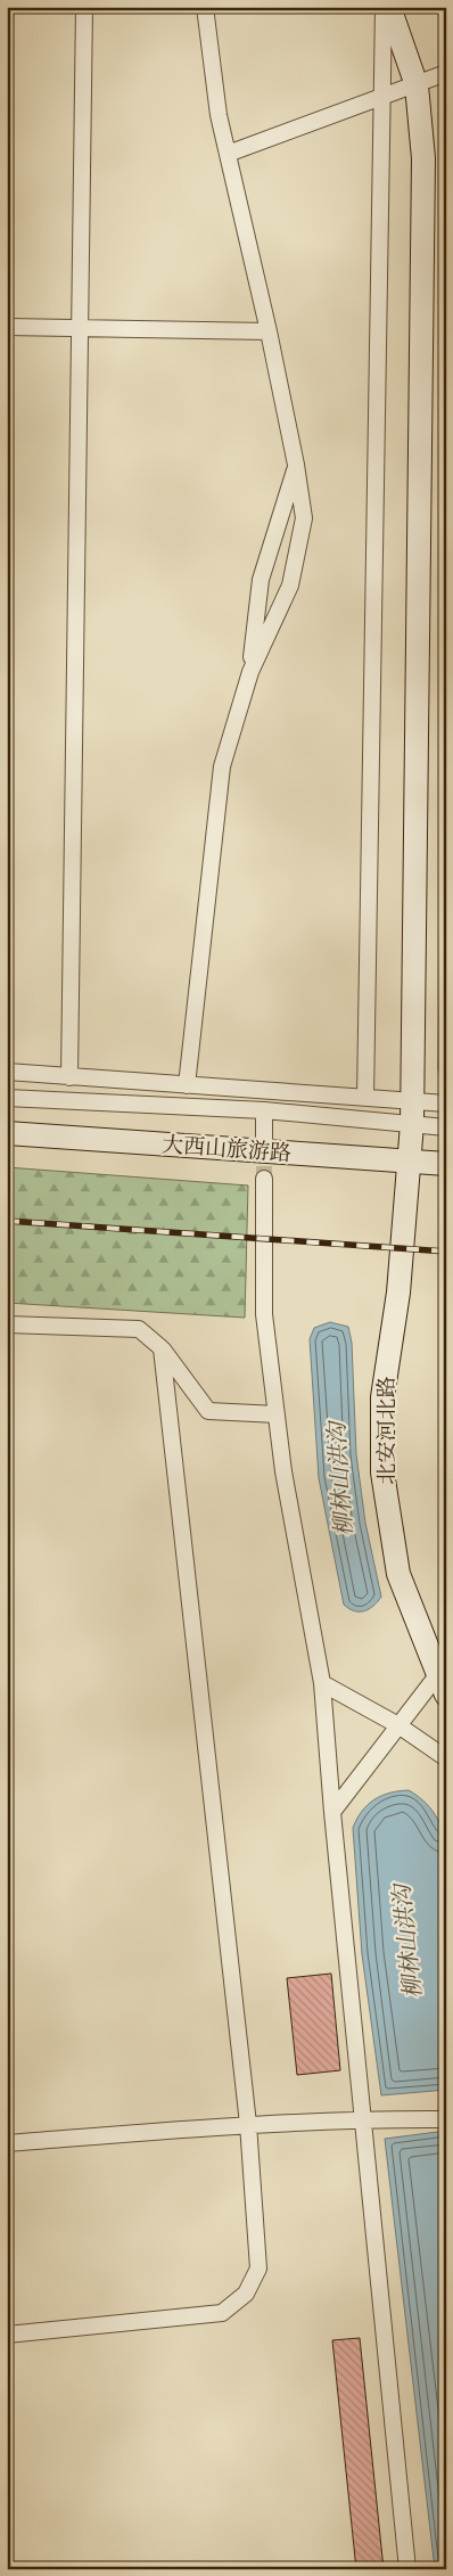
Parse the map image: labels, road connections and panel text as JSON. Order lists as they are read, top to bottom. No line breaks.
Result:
{"streets":{"street":["大西山旅游路","北安河北路"]},"crossings":[["大西山旅游路","北安河北路"]],"water":["柳林山洪沟"]}
